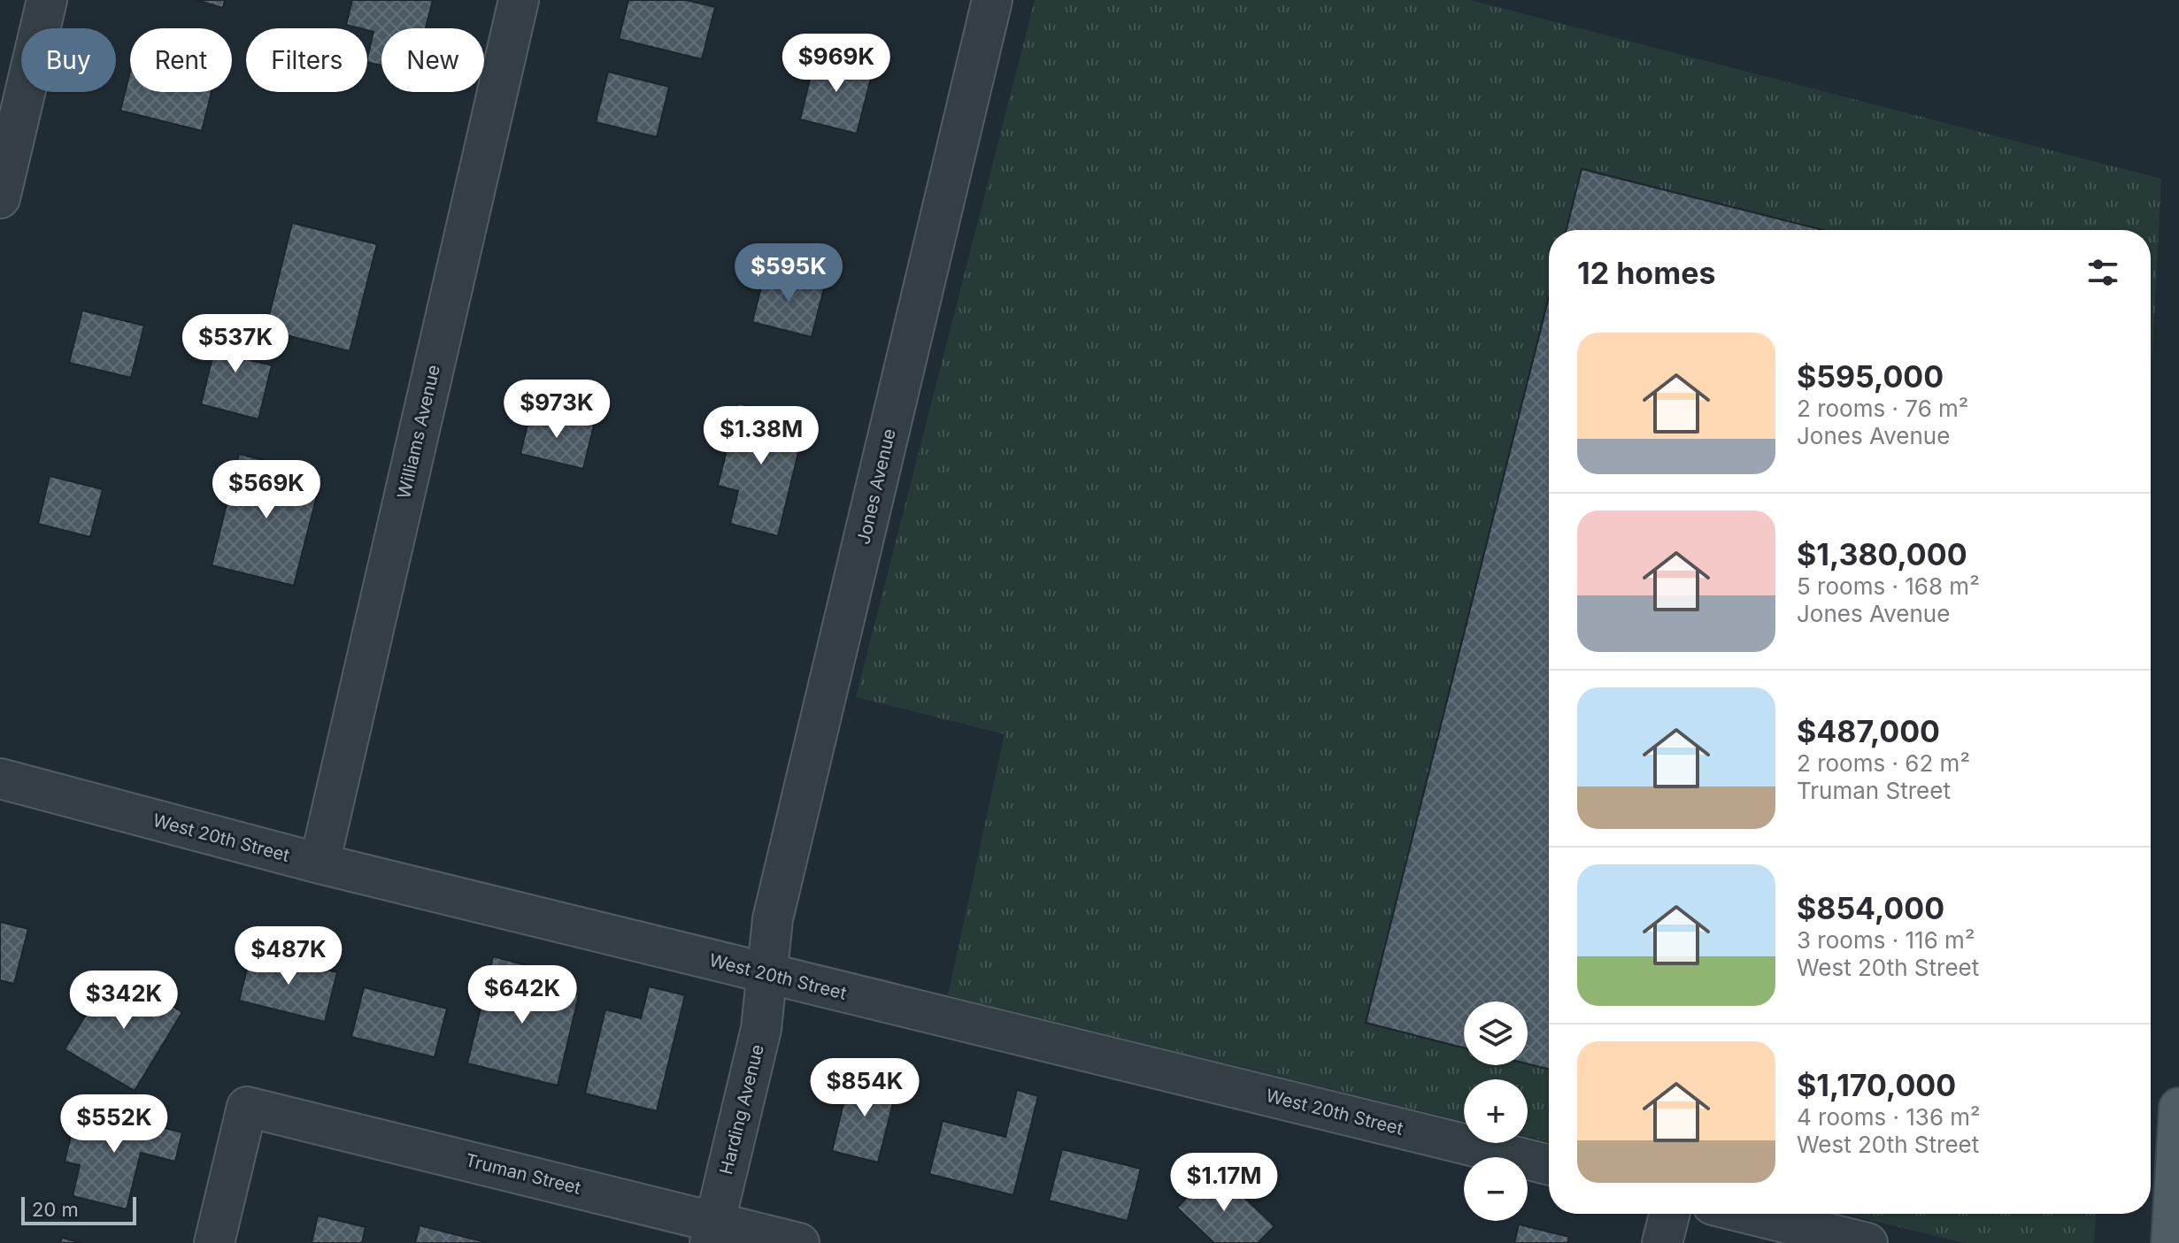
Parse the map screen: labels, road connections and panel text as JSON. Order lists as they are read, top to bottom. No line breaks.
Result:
{"streets":{"street":["Williams Avenue","Jones Avenue","West 20th Street","Harding Avenue","Truman Street"]},"crossings":[["Williams Avenue","West 20th Street"],["Jones Avenue","West 20th Street"],["Jones Avenue","Harding Avenue"],["West 20th Street","Harding Avenue"],["Harding Avenue","Truman Street"]],"scale_bar":"20 m","page":{"chip":["Buy","Rent","Filters","New"],"price":["$969K","$595K","$537K","$973K","$1.38M","$569K","$487K","$642K","$342K","$854K","$552K","$1.17M"],"heading":"12 homes","list":[{"name":"$595,000","note":"2 rooms · 76 m² · Jones Avenue"},{"name":"$1,380,000","note":"5 rooms · 168 m² · Jones Avenue"},{"name":"$487,000","note":"2 rooms · 62 m² · Truman Street"},{"name":"$854,000","note":"3 rooms · 116 m² · West 20th Street"},{"name":"$1,170,000","note":"4 rooms · 136 m² · West 20th Street"}],"map_buttons":["+","−"],"scale":"20 m"}}
